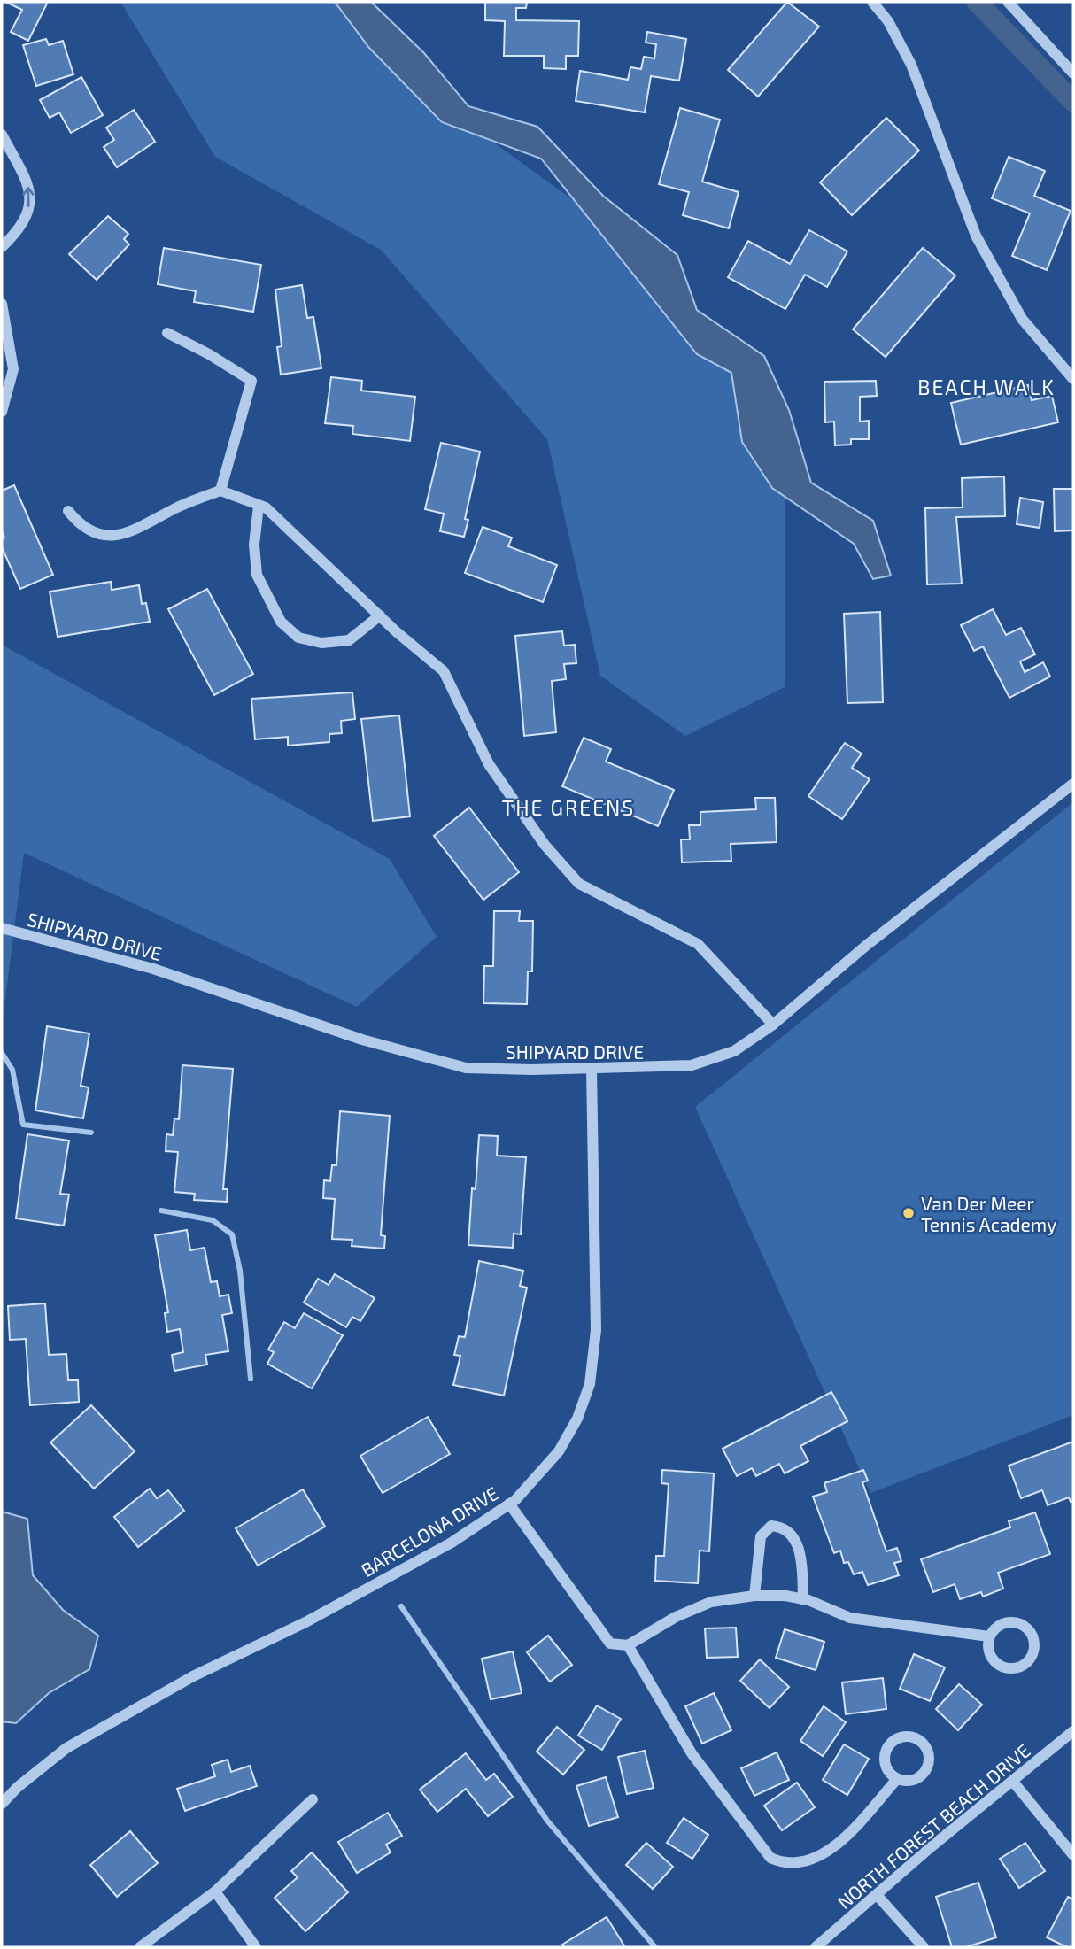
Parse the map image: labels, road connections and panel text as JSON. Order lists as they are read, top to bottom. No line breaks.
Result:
{"streets":{"street":["SHIPYARD DRIVE","BARCELONA DRIVE","NORTH FOREST BEACH DRIVE"]},"crossings":[["SHIPYARD DRIVE","BARCELONA DRIVE"]],"districts":["BEACH WALK","THE GREENS"],"places":["Van Der Meer Tennis Academy"]}
